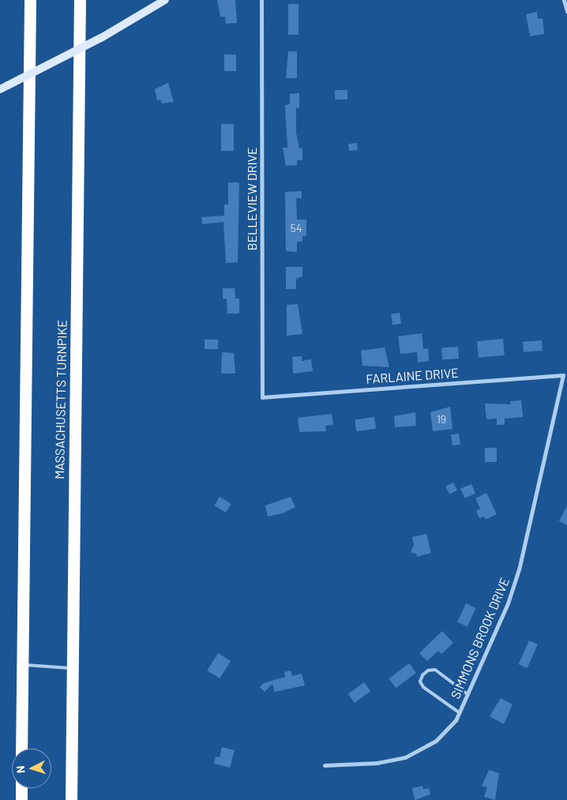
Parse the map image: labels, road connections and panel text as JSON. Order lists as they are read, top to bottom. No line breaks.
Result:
{"streets":{"highway":["MASSACHUSETTS TURNPIKE"],"street":["BELLEVIEW DRIVE","FARLAINE DRIVE","SIMMONS BROOK DRIVE"]},"crossings":[["BELLEVIEW DRIVE","FARLAINE DRIVE"],["FARLAINE DRIVE","SIMMONS BROOK DRIVE"]],"house_numbers":["54","19"],"north":"left"}
